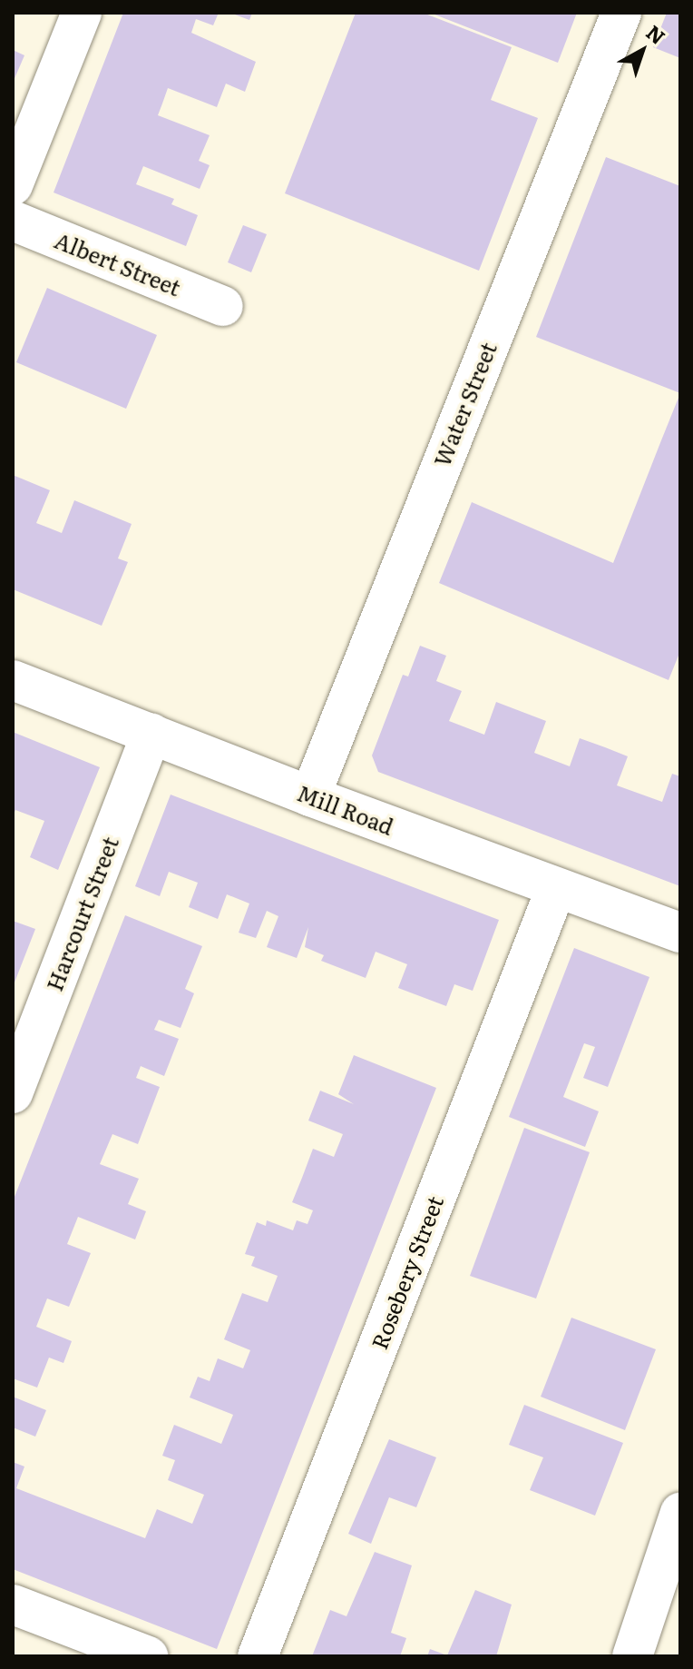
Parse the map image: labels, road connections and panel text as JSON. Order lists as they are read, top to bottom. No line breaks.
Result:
{"streets":{"street":["Albert Street","Water Street","Mill Road","Harcourt Street","Rosebery Street"]},"crossings":[["Water Street","Mill Road"],["Mill Road","Harcourt Street"],["Mill Road","Rosebery Street"]],"north":"top right"}
